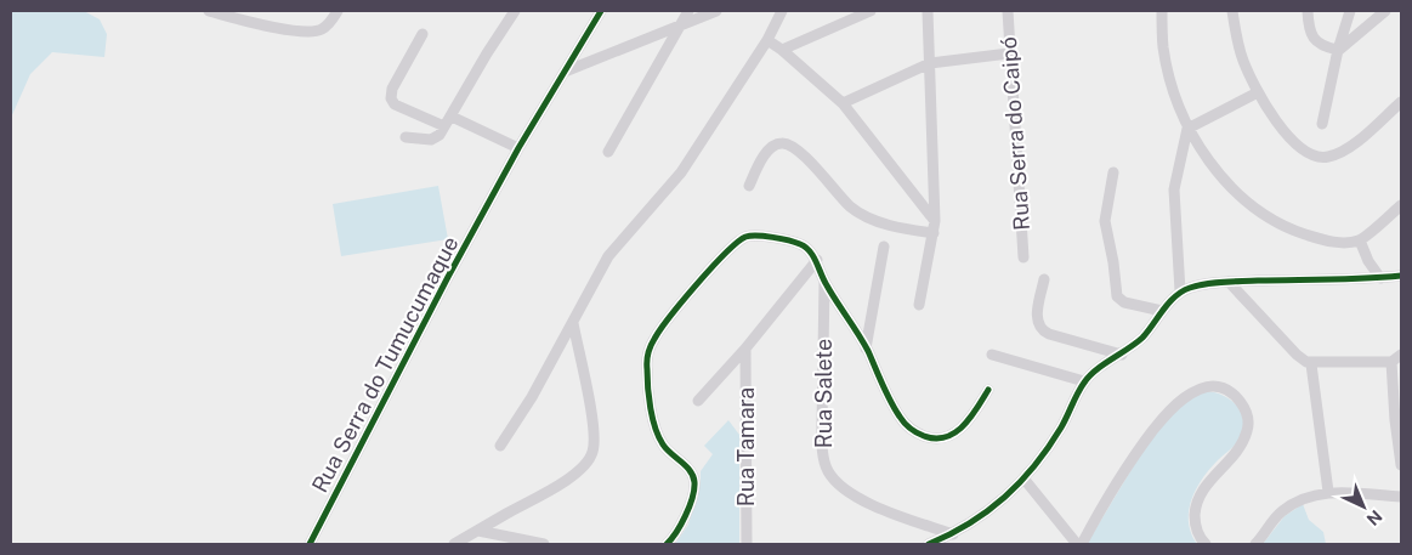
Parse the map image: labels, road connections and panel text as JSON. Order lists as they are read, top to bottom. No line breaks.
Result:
{"streets":{"street":["Rua Serra do Caipó","Rua Serra do Tumucumaque","Rua Salete","Rua Tamara"]},"north":"bottom right"}
